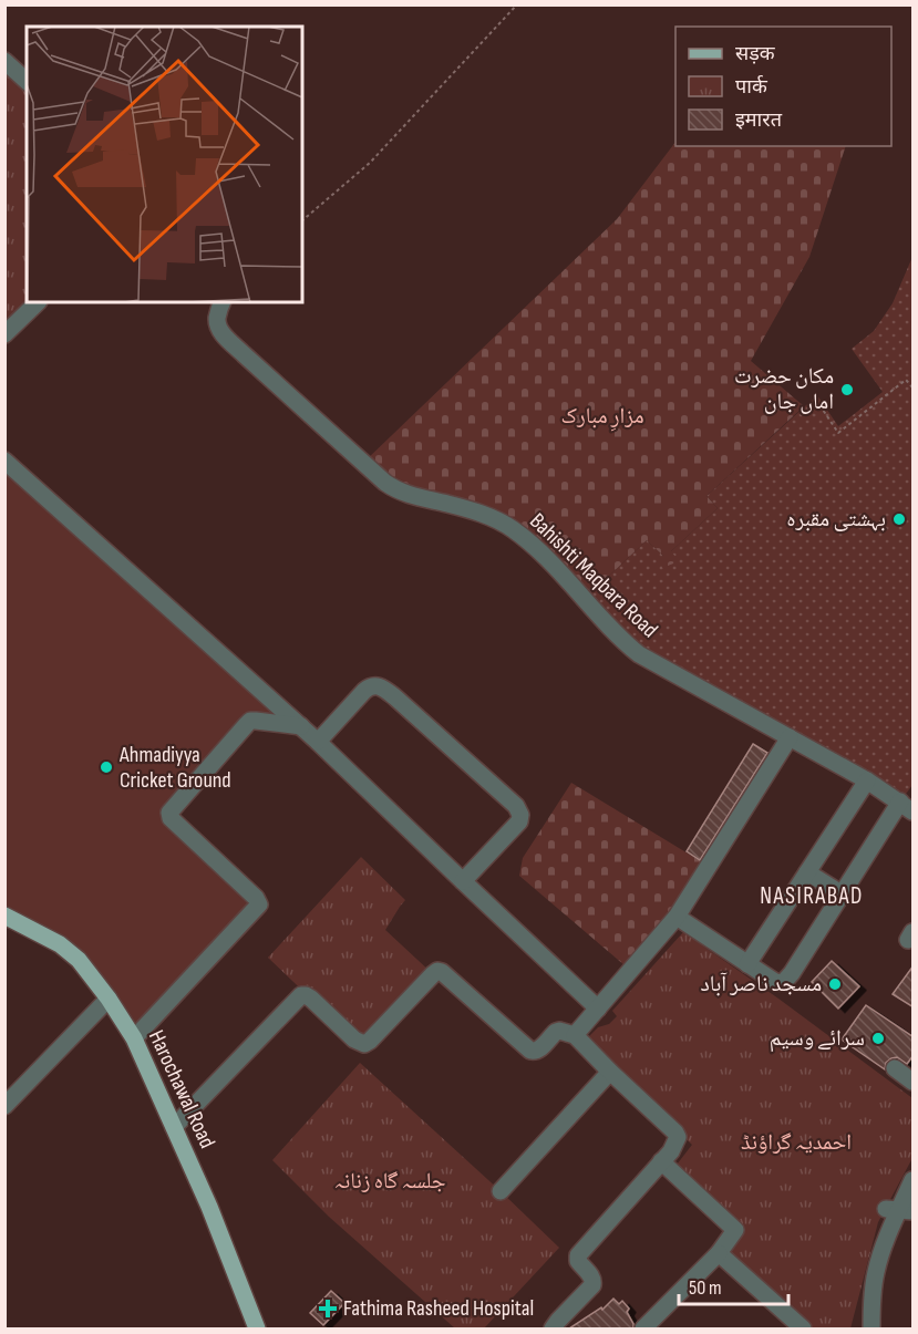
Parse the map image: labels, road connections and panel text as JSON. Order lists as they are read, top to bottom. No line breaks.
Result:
{"streets":{"main road":["Harochawal Road"],"street":["Bahishti Maqbara Road"]},"districts":["NASIRABAD"],"parks":["مزارِ مبارک","احمدیہ گراؤنڈ","جلسہ گاہ زنانہ"],"places":{"other":["مکان حضرت اماں جان","بہشتی مقبرہ","Ahmadiyya Cricket Ground","مسجد ناصر آباد","سرائے وسیم"],"health":["Fathima Rasheed Hospital"]},"legend":["सड़क","पार्क","इमारत"],"scale_bar":"50 m"}
